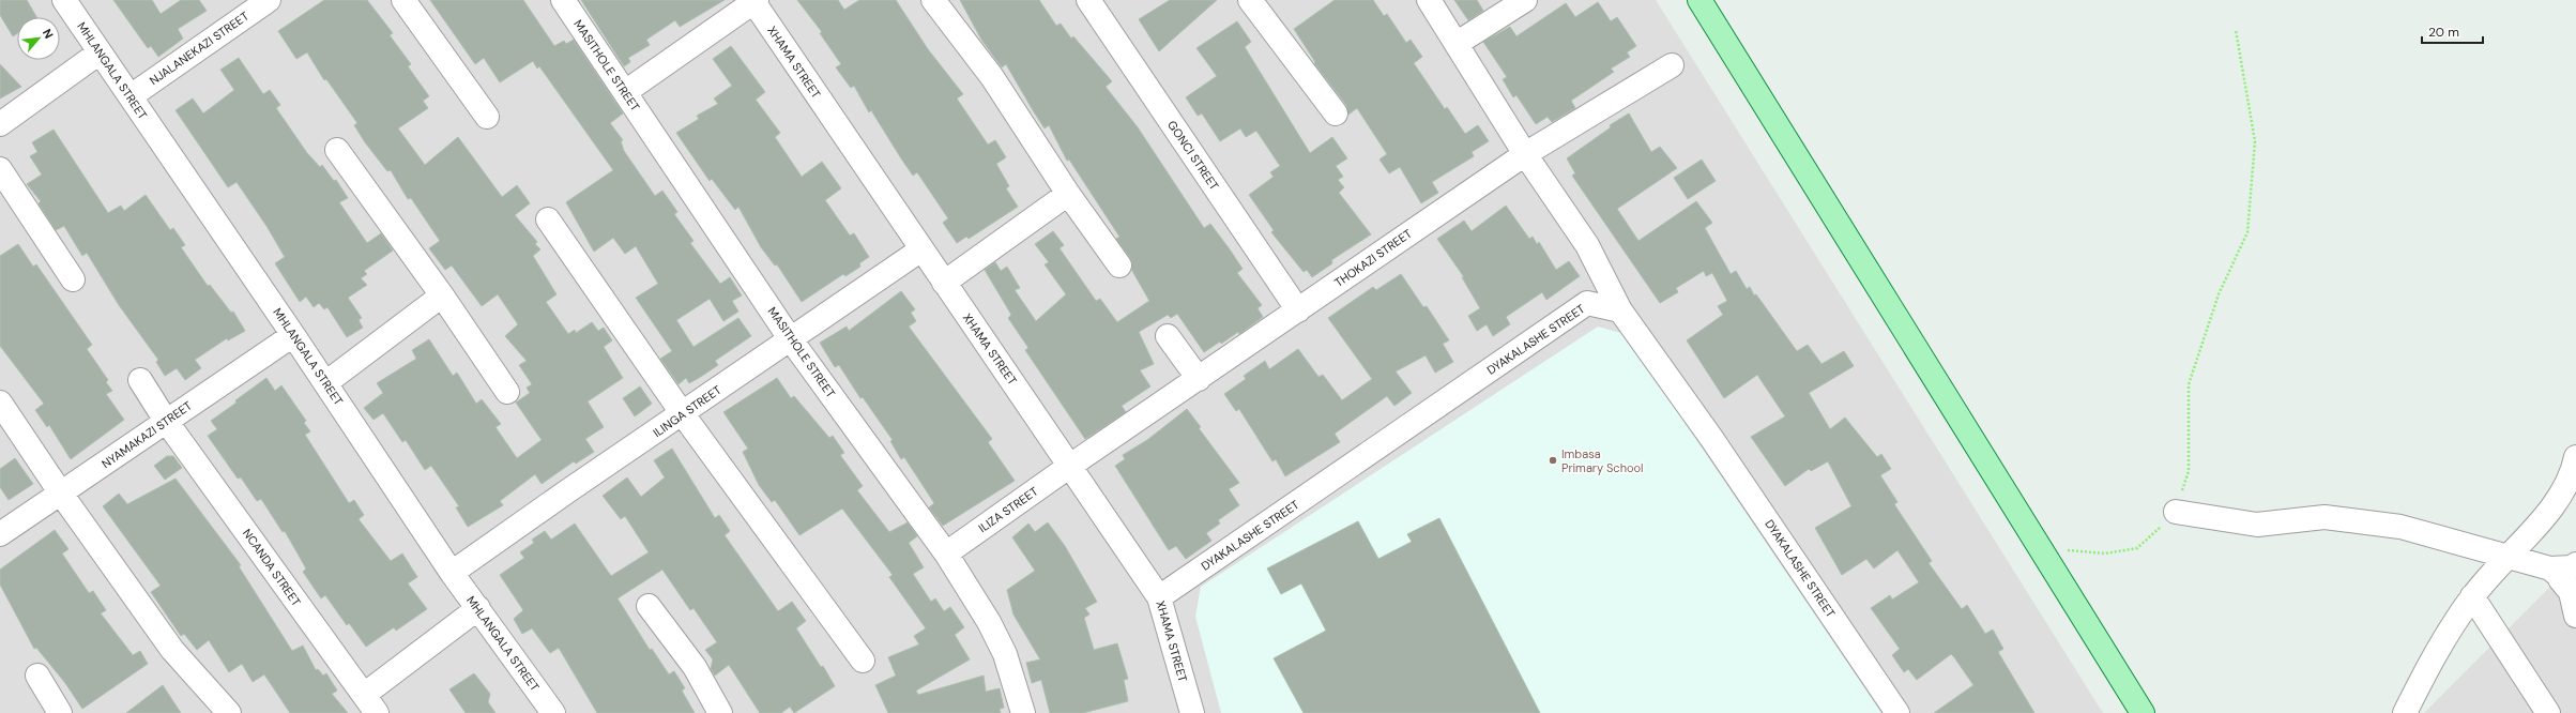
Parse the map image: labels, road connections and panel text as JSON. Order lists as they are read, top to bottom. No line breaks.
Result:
{"streets":{"street":["NJALANEKAZI STREET","XHAMA STREET","MASITHOLE STREET","MHLANGALA STREET","GONCI STREET","THOKAZI STREET","DYAKALASHE STREET","ILINGA STREET","NYAMAKAZI STREET","ILIZA STREET","NCANDA STREET"]},"crossings":[["NJALANEKAZI STREET","MHLANGALA STREET"],["XHAMA STREET","THOKAZI STREET"],["XHAMA STREET","DYAKALASHE STREET"],["XHAMA STREET","ILINGA STREET"],["XHAMA STREET","ILIZA STREET"],["MASITHOLE STREET","ILINGA STREET"],["MASITHOLE STREET","ILIZA STREET"],["MHLANGALA STREET","ILINGA STREET"],["MHLANGALA STREET","NYAMAKAZI STREET"],["GONCI STREET","THOKAZI STREET"],["THOKAZI STREET","ILIZA STREET"],["NYAMAKAZI STREET","NCANDA STREET"]],"places":["Imbasa Primary School"],"scale_bar":"20 m","north":"top right"}
